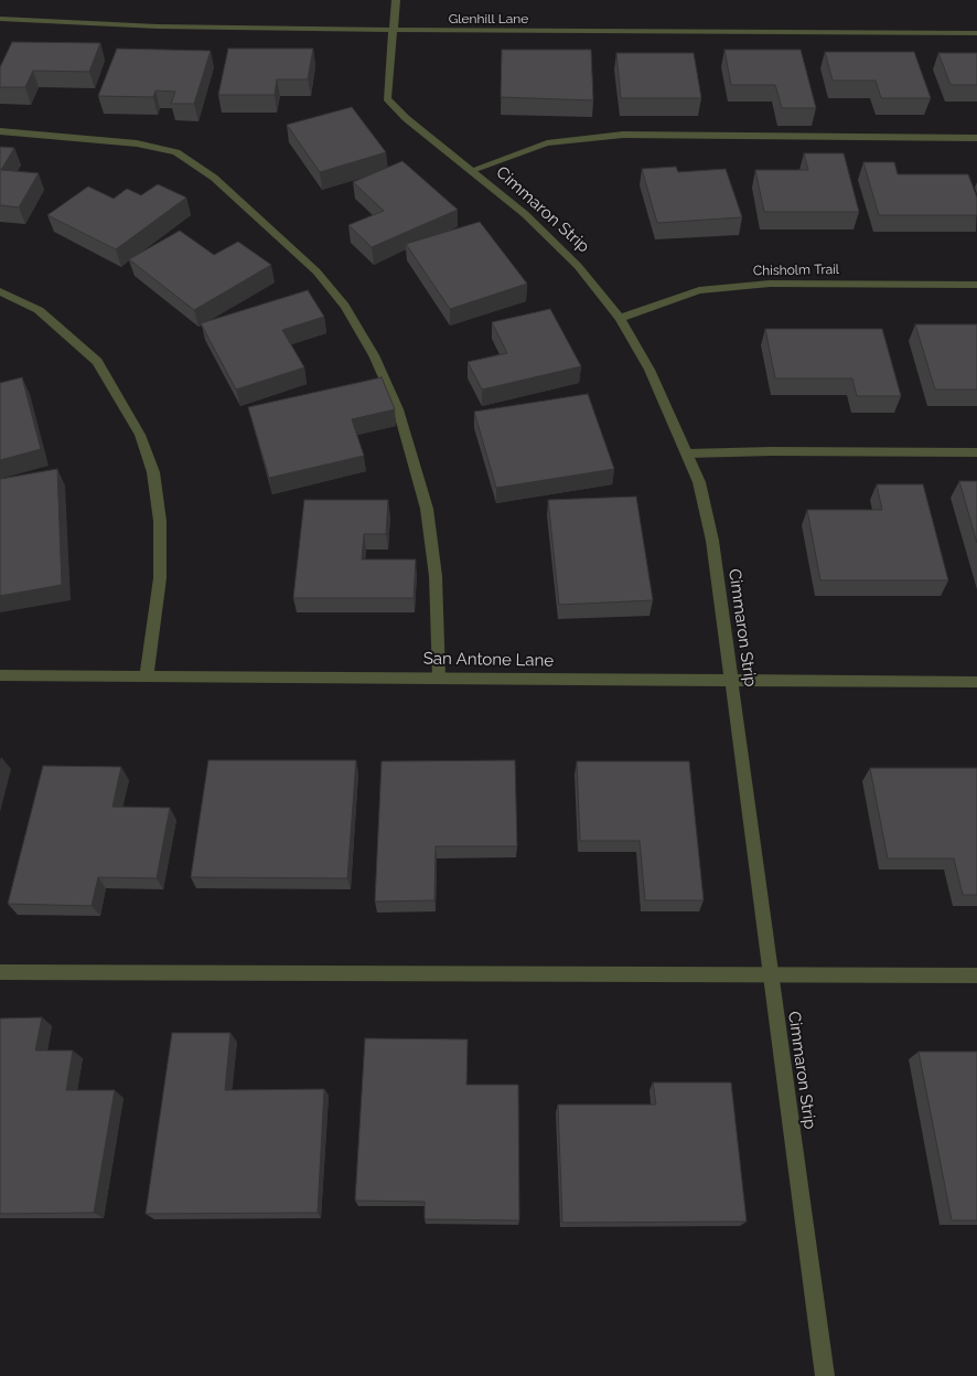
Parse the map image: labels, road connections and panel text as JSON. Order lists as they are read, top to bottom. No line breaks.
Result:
{"streets":{"street":["Glenhill Lane","Cimmaron Strip","Chisholm Trail","San Antone Lane"]},"crossings":[["Glenhill Lane","Cimmaron Strip"],["Cimmaron Strip","Chisholm Trail"],["Cimmaron Strip","San Antone Lane"]]}
